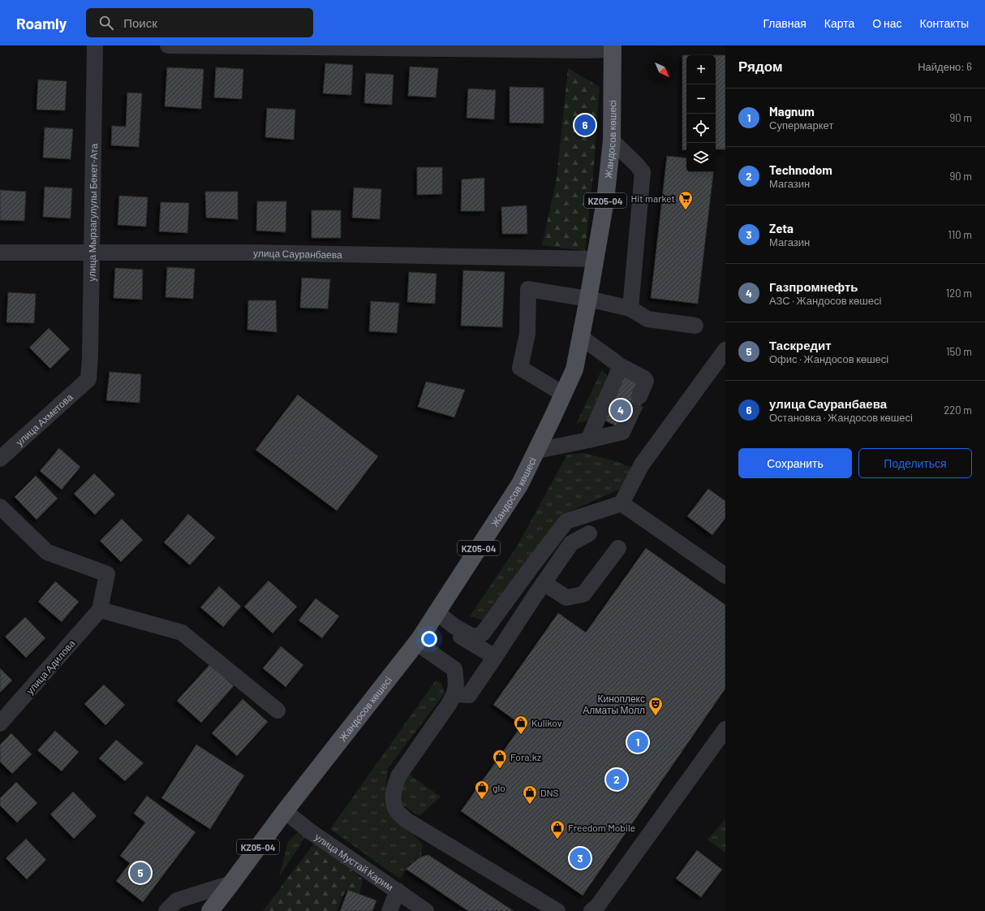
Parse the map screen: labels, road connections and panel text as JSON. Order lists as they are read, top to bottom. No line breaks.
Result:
{"streets":{"main road":["Жандосов көшесі","KZ05-04"],"street":["улица Мырзагулулы Бекет-Ата","улица Сауранбаева","улица Ахметова","улица Адилова","улица Мустай Карим"]},"crossings":[["Жандосов көшесі","улица Сауранбаева"],["Жандосов көшесі","улица Мустай Карим"],["улица Мырзагулулы Бекет-Ата","улица Сауранбаева"],["улица Мырзагулулы Бекет-Ата","улица Ахметова"]],"places":{"supermarket":["Hit market"],"theatre":["Киноплекс Алматы Молл"],"shop":["Kulikov","Fora.kz","glo","DNS","Freedom Mobile"]},"north":"bottom right","page":{"header":"Roamly","search":"Поиск","nav":["Главная","Карта","О нас","Контакты"],"heading":["Рядом","Найдено: 6"],"map_buttons":["+","−"],"list":[{"mark":"1","name":"Magnum","note":"Супермаркет","value":"90 m"},{"mark":"2","name":"Technodom","note":"Магазин","value":"90 m"},{"mark":"3","name":"Zeta","note":"Магазин","value":"110 m"},{"mark":"4","name":"Газпромнефть","note":"АЗС · Жандосов көшесі","value":"120 m"},{"mark":"5","name":"Таскредит","note":"Офис · Жандосов көшесі","value":"150 m"},{"mark":"6","name":"улица Сауранбаева","note":"Остановка · Жандосов көшесі","value":"220 m"}],"pins":["6","4","1","2","3","5"],"buttons":["Сохранить","Поделиться"]}}
